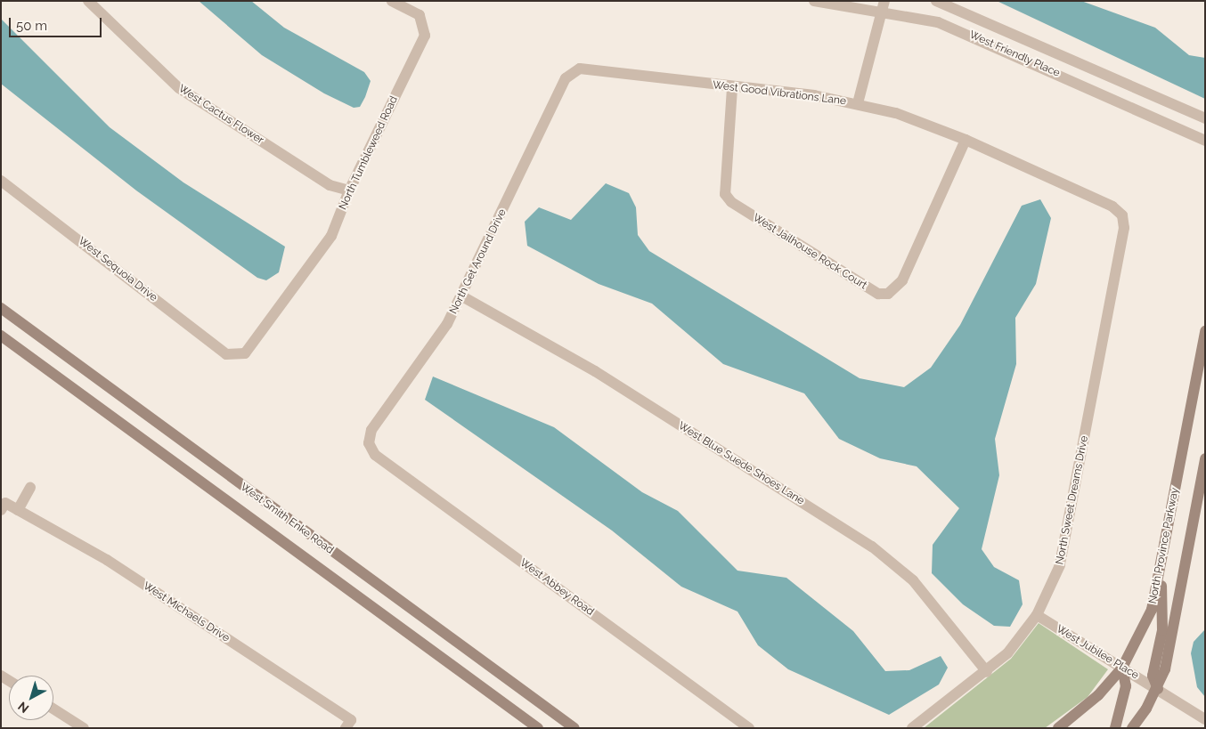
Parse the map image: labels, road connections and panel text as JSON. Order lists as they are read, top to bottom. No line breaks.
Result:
{"streets":{"street":["West Friendly Place","West Good Vibrations Lane","West Cactus Flower","North Tumbleweed Road","West Jailhouse Rock Court","North Get Around Drive","West Sequoia Drive","West Blue Suede Shoes Lane","North Sweet Dreams Drive","West Smith Enke Road","North Province Parkway","West Abbey Road","West Michaels Drive","West Jubilee Place"]},"crossings":[["West Good Vibrations Lane","West Jailhouse Rock Court"],["West Good Vibrations Lane","North Get Around Drive"],["West Good Vibrations Lane","North Sweet Dreams Drive"],["West Cactus Flower","North Tumbleweed Road"],["North Tumbleweed Road","West Sequoia Drive"],["North Get Around Drive","West Blue Suede Shoes Lane"],["North Get Around Drive","West Abbey Road"],["West Blue Suede Shoes Lane","North Sweet Dreams Drive"],["North Sweet Dreams Drive","West Jubilee Place"],["North Province Parkway","West Jubilee Place"]],"scale_bar":"50 m","north":"bottom left"}
